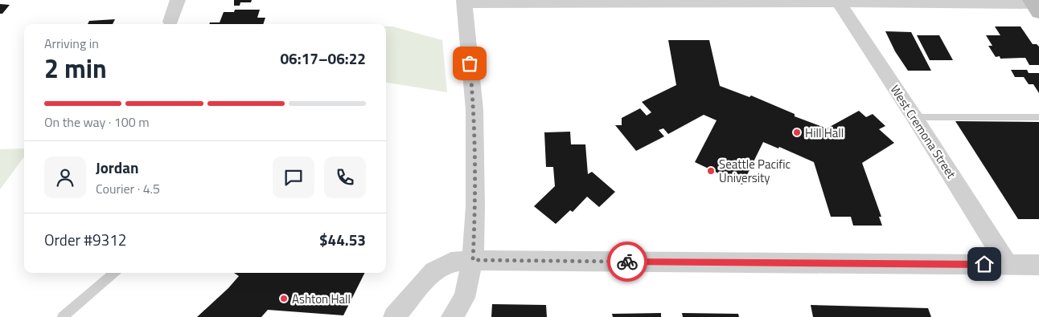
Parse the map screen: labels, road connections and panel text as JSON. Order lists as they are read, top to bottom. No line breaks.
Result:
{"streets":{"street":["West Cremona Street"]},"places":["Hill Hall","Seattle Pacific University","Ashton Hall"],"page":{"heading":["2 min","Arriving in","06:17–06:22"],"panel":["Jordan","Courier · 4.5","Order #9312","$44.53"],"bar":"On the way · 100 m"}}
